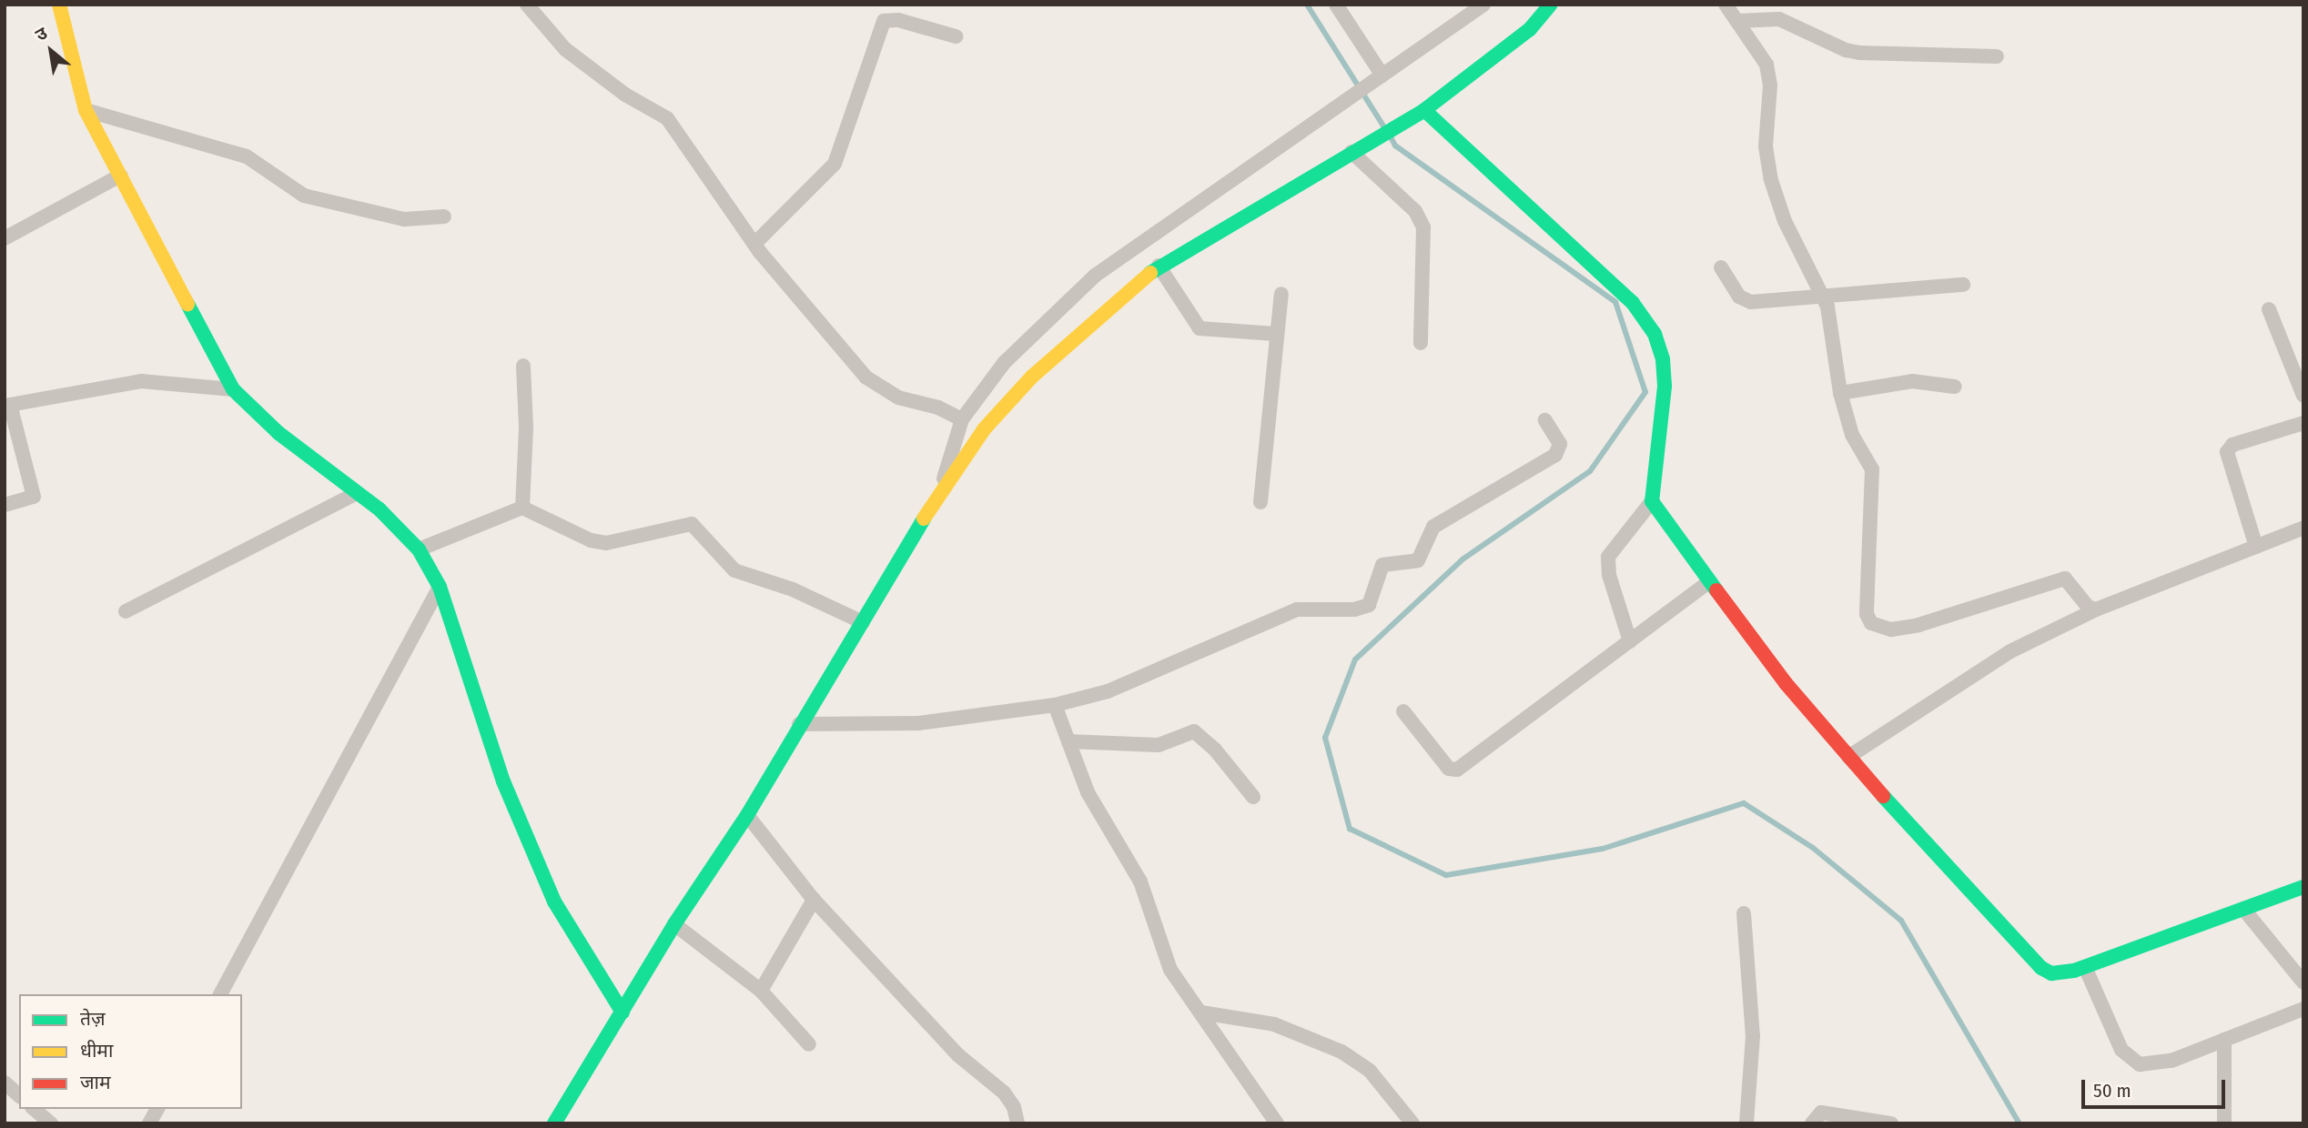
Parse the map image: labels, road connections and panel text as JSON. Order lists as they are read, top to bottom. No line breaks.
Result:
{"legend":["तेज़","धीमा","जाम"],"scale_bar":"50 m","north":"top left"}
